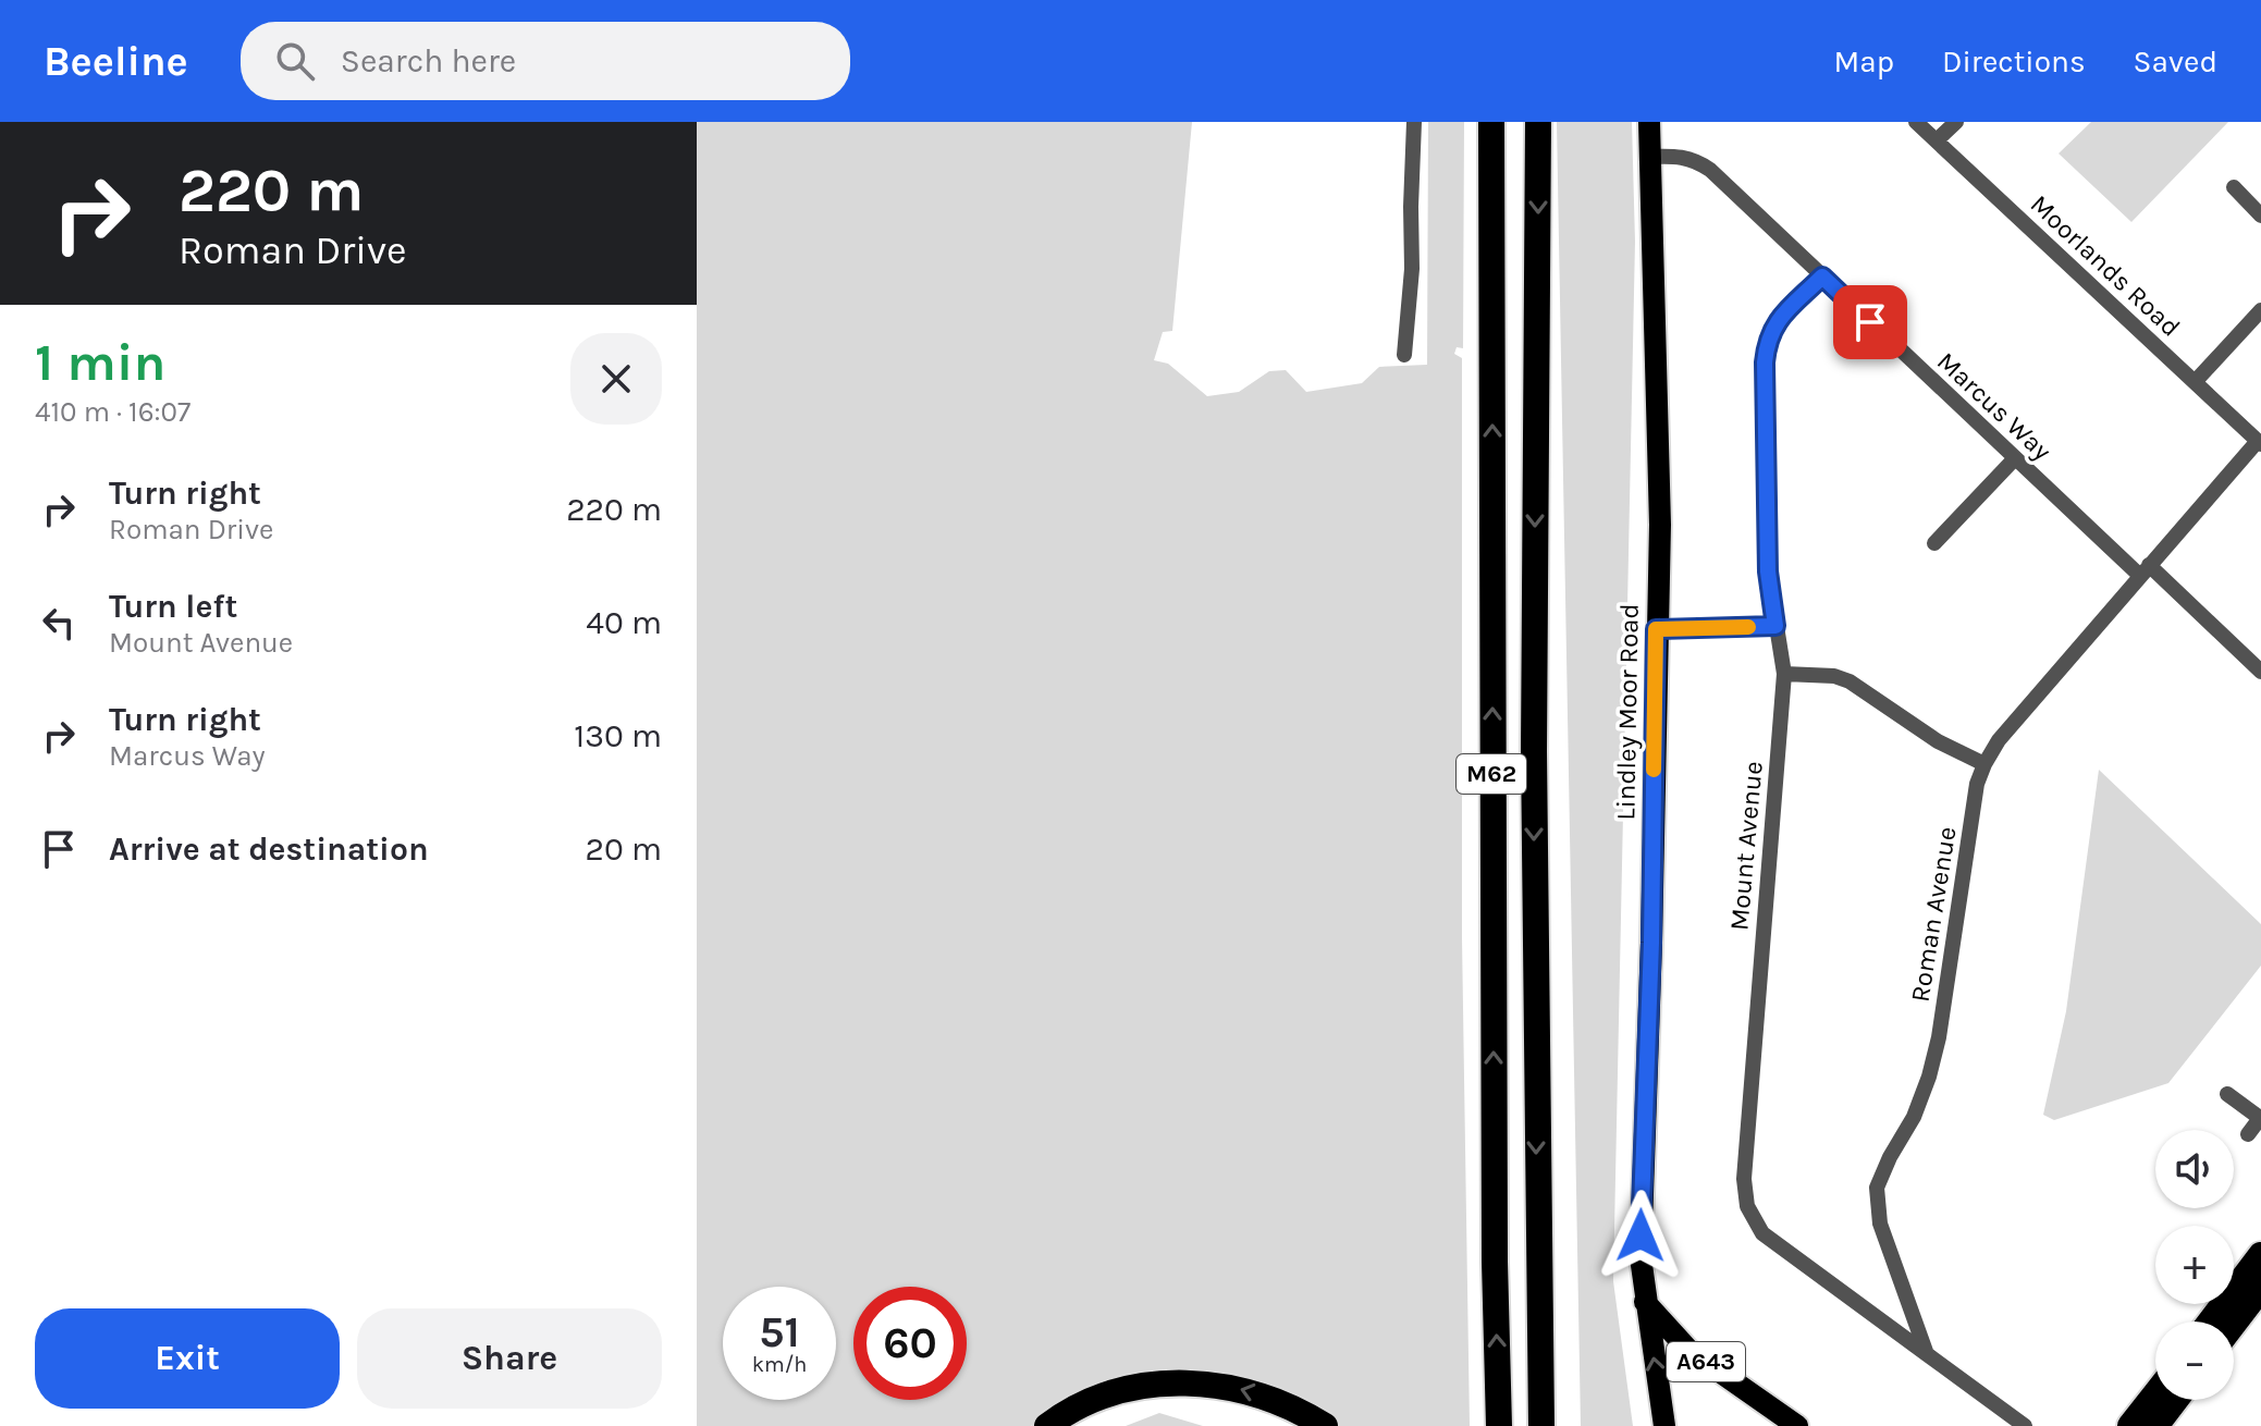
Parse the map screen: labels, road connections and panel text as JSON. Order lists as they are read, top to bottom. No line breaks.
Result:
{"streets":{"highway":["M62"],"main road":["Lindley Moor Road","A643"],"street":["Moorlands Road","Marcus Way","Mount Avenue","Roman Avenue"]},"crossings":[["Moorlands Road","Roman Avenue"],["Marcus Way","Lindley Moor Road"],["Marcus Way","Mount Avenue"],["Marcus Way","Roman Avenue"],["Lindley Moor Road","A643"],["Mount Avenue","Roman Avenue"]],"page":{"header":"Beeline","search":"Search here","nav":["Map","Directions","Saved"],"turn":["220 m","Roman Drive"],"heading":["1 min","410 m · 16:07"],"list":[{"name":"Turn right","note":"Roman Drive","value":"220 m"},{"name":"Turn left","note":"Mount Avenue","value":"40 m"},{"name":"Turn right","note":"Marcus Way","value":"130 m"},{"name":"Arrive at destination","value":"20 m"}],"map_buttons":["+","−"],"speed":"51 km/h","limit":"60","buttons":["Exit","Share"]}}
